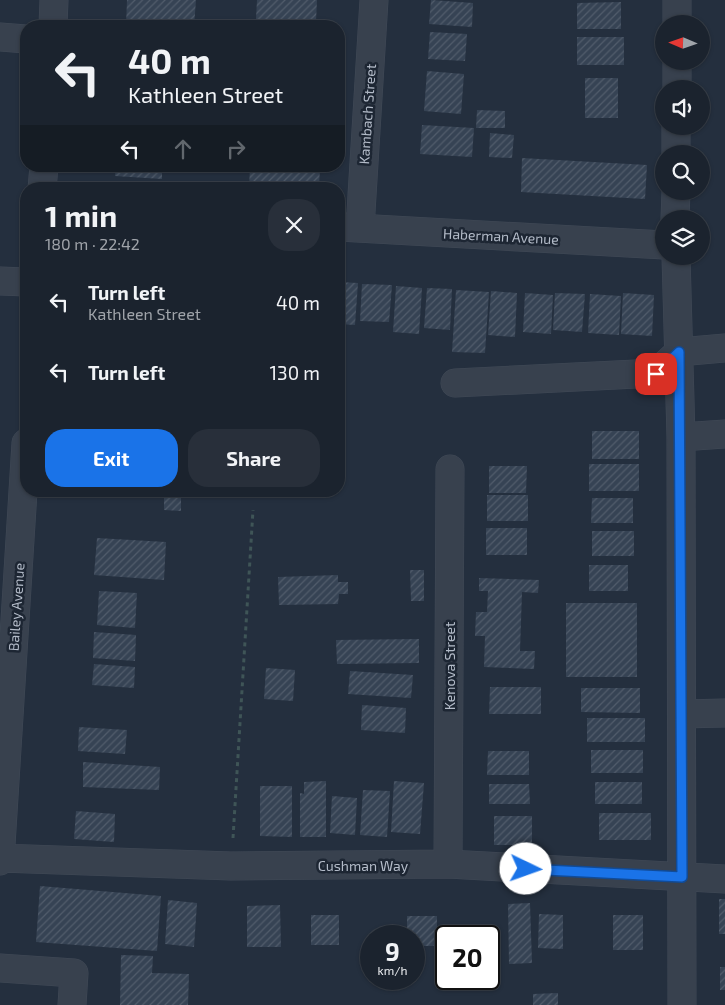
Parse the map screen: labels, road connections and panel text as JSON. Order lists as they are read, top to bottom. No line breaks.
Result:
{"streets":{"street":["Kambach Street","Haberman Avenue","Bailey Avenue","Kenova Street","Cushman Way"]},"crossings":[["Kambach Street","Haberman Avenue"],["Bailey Avenue","Cushman Way"],["Kenova Street","Cushman Way"]],"north":"left","page":{"turn":["40 m","Kathleen Street"],"heading":["1 min","180 m · 22:42"],"list":[{"name":"Turn left","note":"Kathleen Street","value":"40 m"},{"name":"Turn left","value":"130 m"}],"buttons":["Exit","Share"],"speed":"9 km/h","limit":"20"}}
